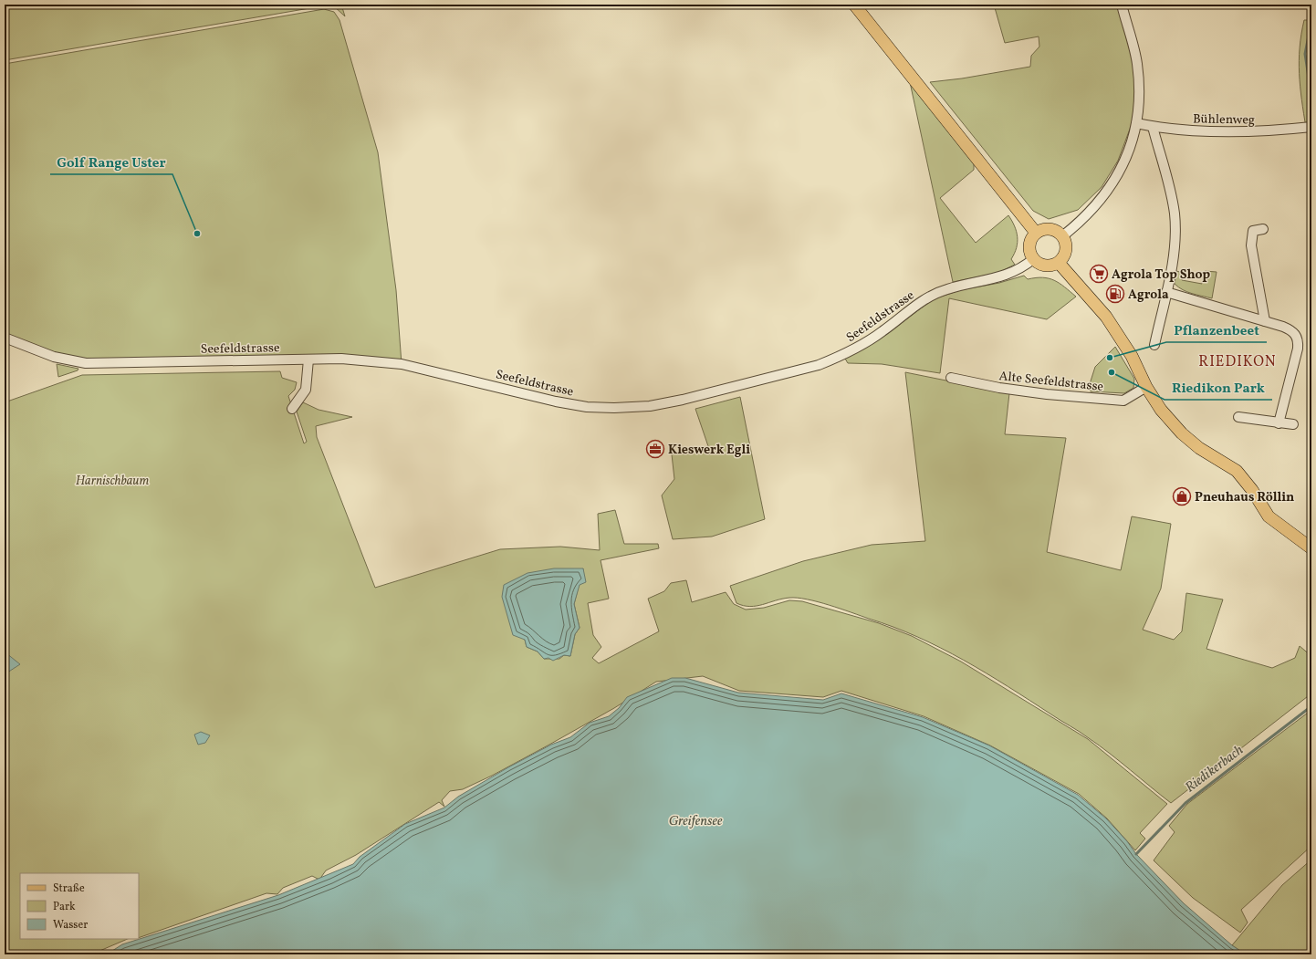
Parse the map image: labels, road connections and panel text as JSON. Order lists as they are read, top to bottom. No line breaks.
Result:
{"streets":{"street":["Bühlenweg","Seefeldstrasse","Alte Seefeldstrasse"]},"districts":["RIEDIKON"],"water":["Riedikerbach","Greifensee"],"parks":["Harnischbaum"],"places":{"other":["Golf Range Uster","Pflanzenbeet","Riedikon Park"],"supermarket":["Agrola Top Shop"],"fuel station":["Agrola"],"office":["Kieswerk Egli"],"shop":["Pneuhaus Röllin"]},"legend":["Straße","Park","Wasser"]}
